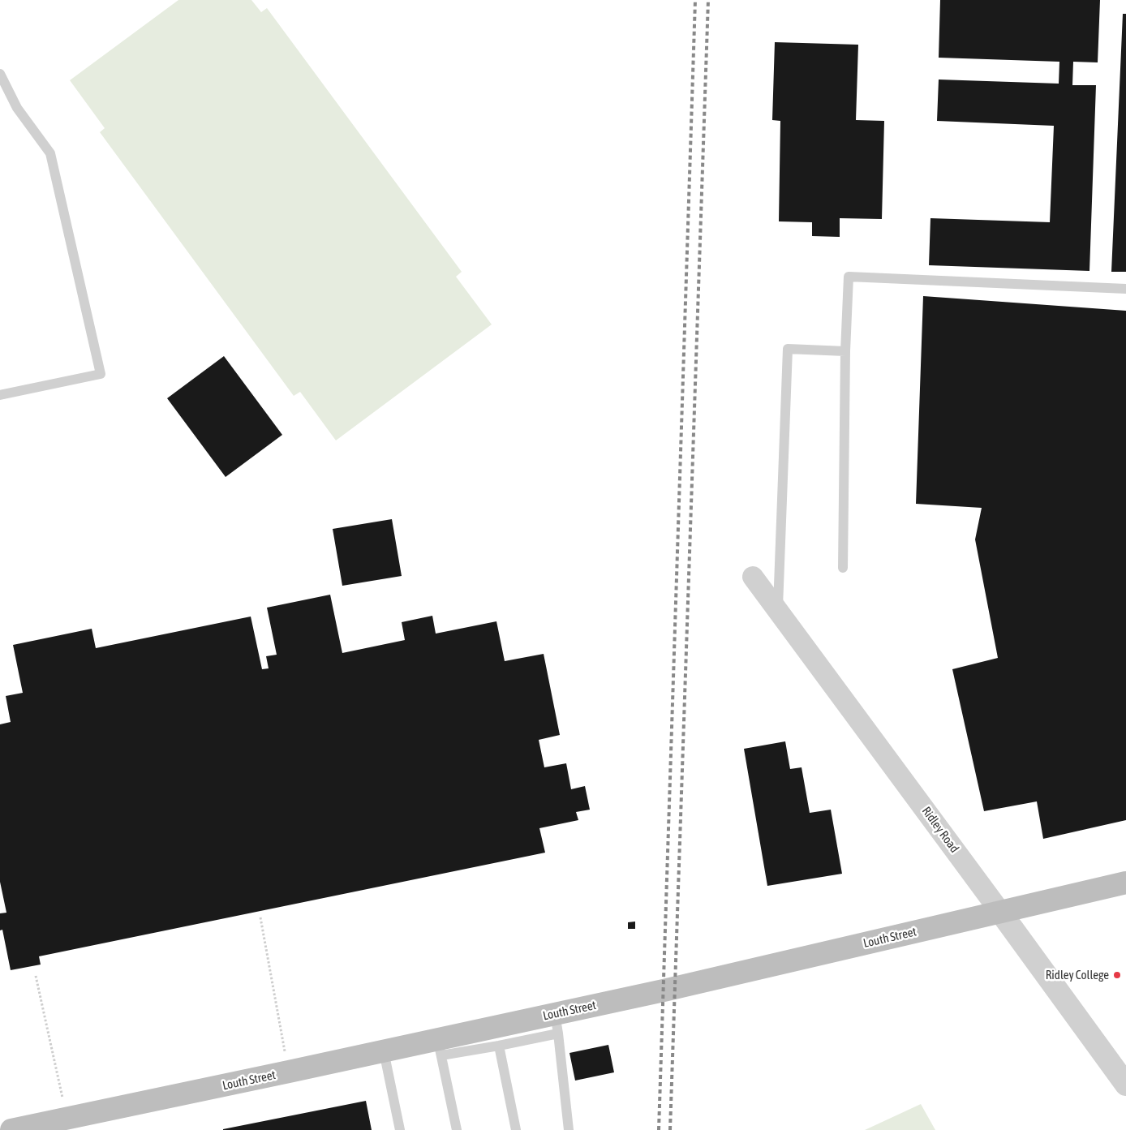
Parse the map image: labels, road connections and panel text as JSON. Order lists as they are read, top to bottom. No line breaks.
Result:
{"streets":{"main road":["Louth Street"],"street":["Ridley Road"]},"crossings":[["Ridley Road","Louth Street"]],"places":["Ridley College"]}
